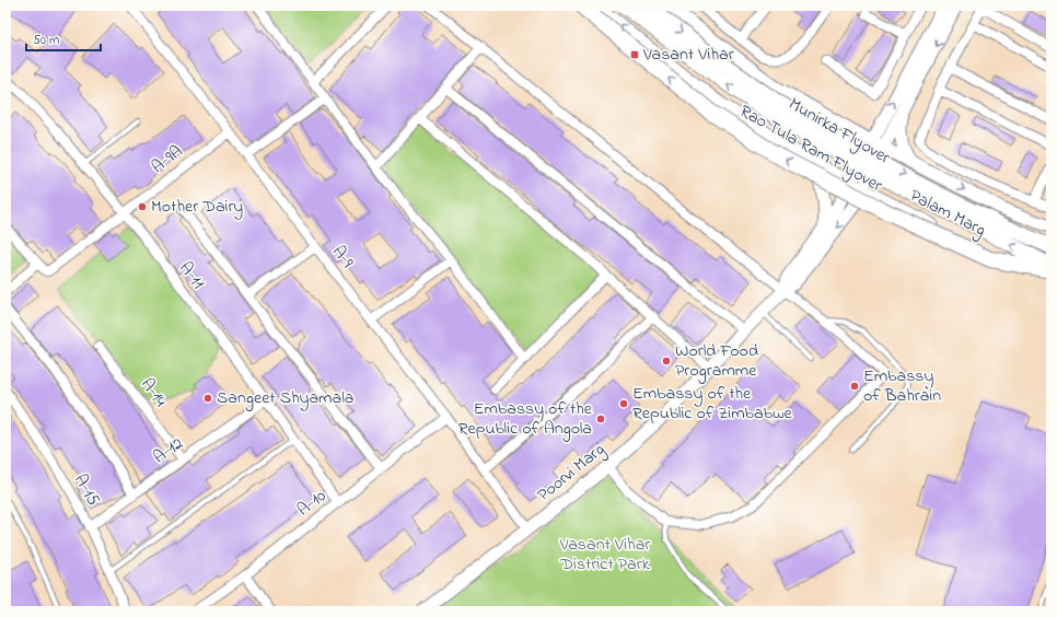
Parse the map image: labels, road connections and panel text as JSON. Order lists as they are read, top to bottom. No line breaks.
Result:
{"streets":{"highway":["Rao Tula Ram Flyover"],"main road":["Munirka Flyover","Palam Marg","Poorvi Marg"],"street":["A-9A","A-9","A-11","A-14","A-12","A-15","A-10"]},"crossings":[["A-9A","A-9"],["A-9A","A-11"],["Palam Marg","Poorvi Marg"],["A-9","Poorvi Marg"],["A-9","A-10"],["A-11","A-12"],["A-11","A-10"],["A-14","A-12"],["A-12","A-15"]],"one_way":["Rao Tula Ram Flyover"],"parks":["Vasant Vihar District Park"],"places":{"transit":["Vasant Vihar"],"other":["Mother Dairy","World Food Programme","Embassy of Bahrain","Sangeet Shyamala","Embassy of the Republic of Zimbabwe","Embassy of the Republic of Angola"]},"scale_bar":"50 m"}
